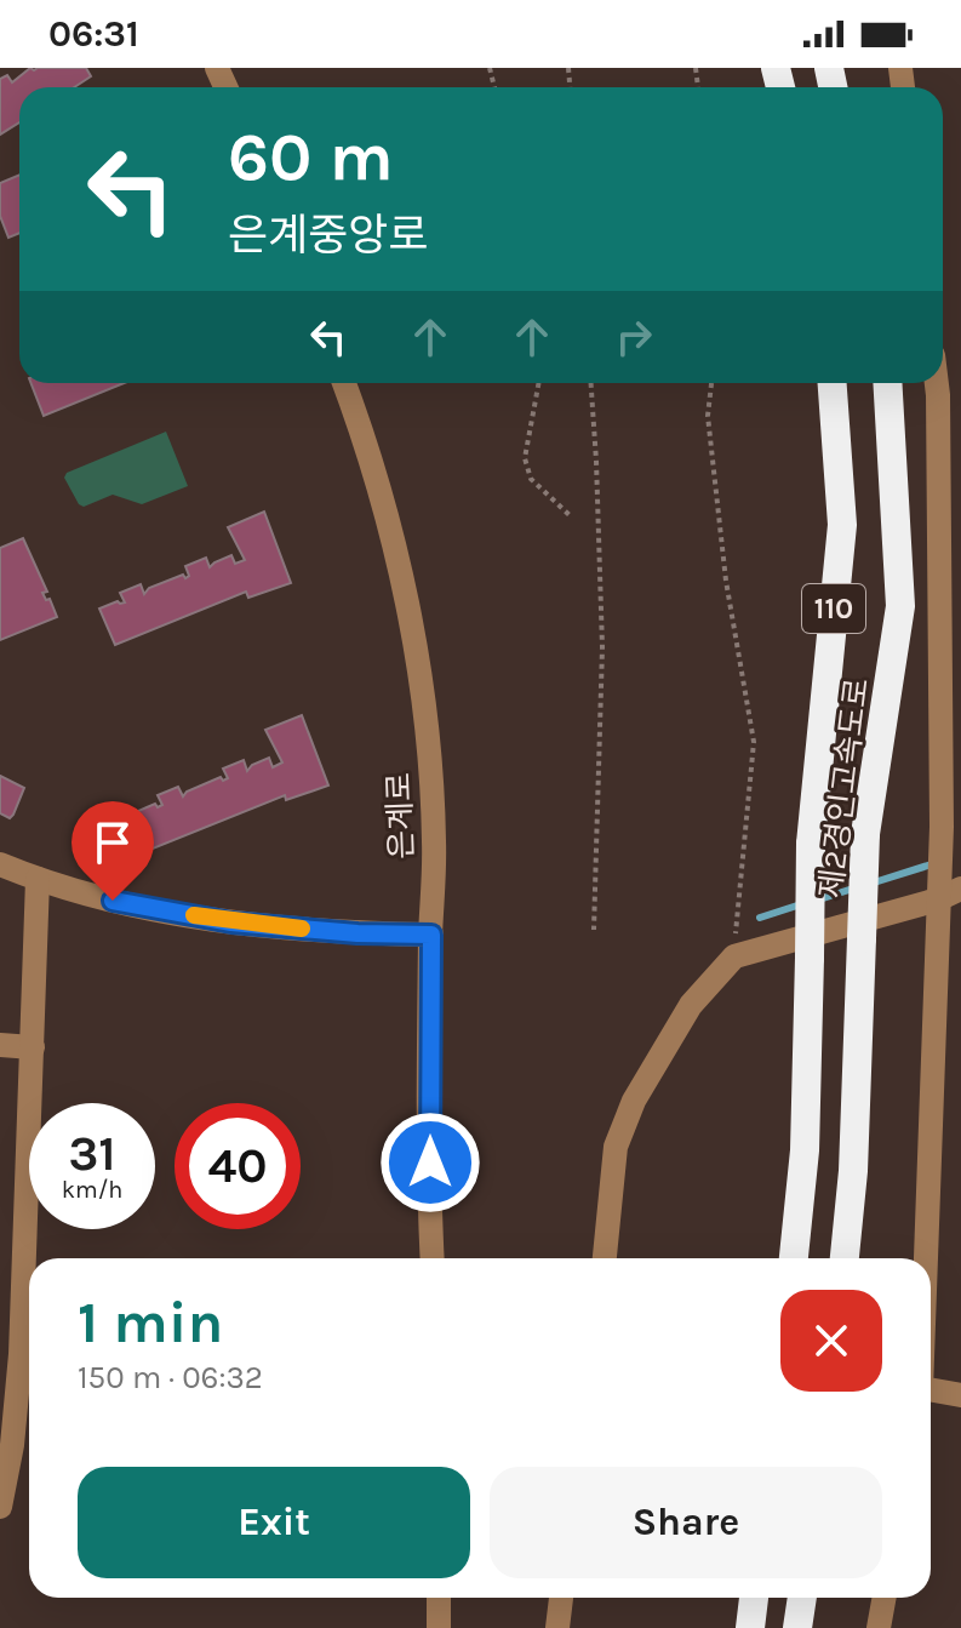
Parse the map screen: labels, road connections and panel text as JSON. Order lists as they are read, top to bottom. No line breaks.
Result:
{"streets":{"highway":["110","제2경인고속도로"],"street":["은계로"]},"page":{"status":"06:31","turn":["60 m","은계중앙로"],"speed":"31 km/h","limit":"40","heading":["1 min","150 m · 06:32"],"buttons":["Exit","Share"]}}
